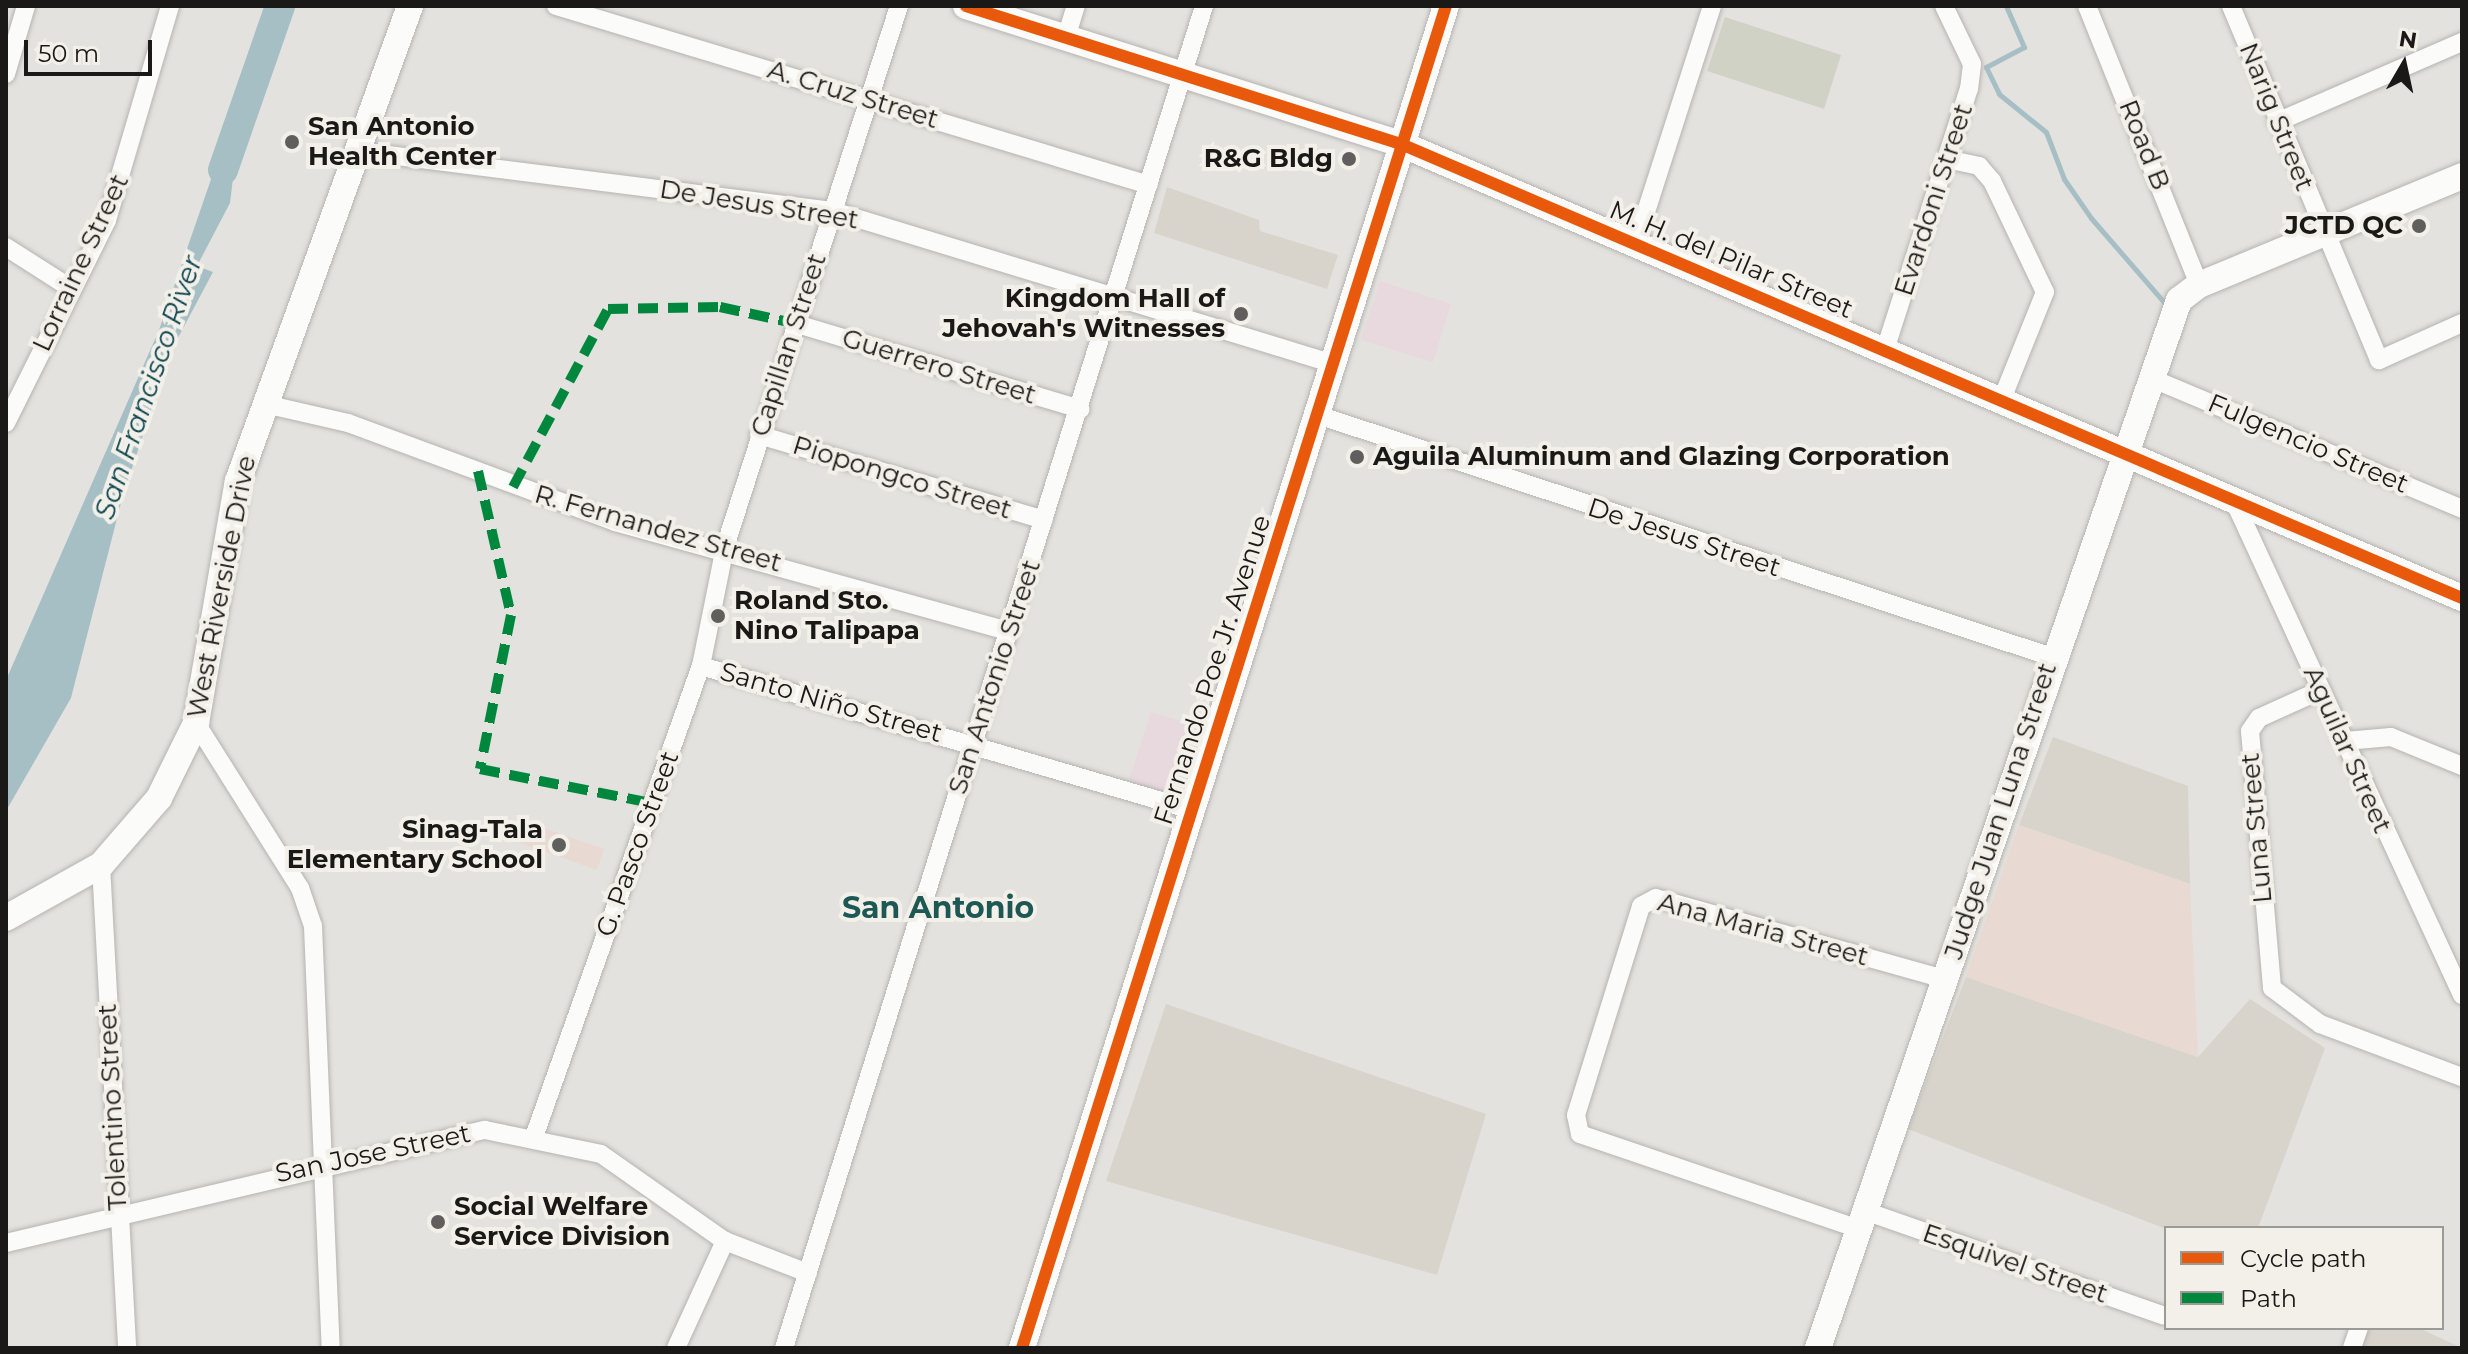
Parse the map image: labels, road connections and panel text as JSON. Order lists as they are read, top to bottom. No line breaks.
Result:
{"streets":{"street":["A. Cruz Street","Narig Street","Road B","Evardoni Street","De Jesus Street","M. H. del Pilar Street","Lorraine Street","Capillan Street","Guerrero Street","Fulgencio Street","Piopongco Street","R. Fernandez Street","West Riverside Drive","Fernando Poe Jr. Avenue","San Antonio Street","Santo Niño Street","Aguilar Street","Judge Juan Luna Street","Luna Street","G. Pasco Street","Ana Maria Street","Tolentino Street","San Jose Street","Esquivel Street"]},"crossings":[["A. Cruz Street","Capillan Street"],["A. Cruz Street","San Antonio Street"],["Road B","Judge Juan Luna Street"],["Evardoni Street","M. H. del Pilar Street"],["De Jesus Street","Capillan Street"],["De Jesus Street","West Riverside Drive"],["De Jesus Street","Fernando Poe Jr. Avenue"],["De Jesus Street","San Antonio Street"],["De Jesus Street","Judge Juan Luna Street"],["M. H. del Pilar Street","Fernando Poe Jr. Avenue"],["M. H. del Pilar Street","San Antonio Street"],["M. H. del Pilar Street","Aguilar Street"],["M. H. del Pilar Street","Judge Juan Luna Street"],["Capillan Street","Guerrero Street"],["Capillan Street","Piopongco Street"],["Capillan Street","R. Fernandez Street"],["Capillan Street","G. Pasco Street"],["Guerrero Street","San Antonio Street"],["Fulgencio Street","Judge Juan Luna Street"],["Piopongco Street","San Antonio Street"],["R. Fernandez Street","West Riverside Drive"],["R. Fernandez Street","San Antonio Street"],["R. Fernandez Street","G. Pasco Street"],["West Riverside Drive","Tolentino Street"],["Fernando Poe Jr. Avenue","Santo Niño Street"],["San Antonio Street","Santo Niño Street"],["San Antonio Street","San Jose Street"],["Santo Niño Street","G. Pasco Street"],["Aguilar Street","Luna Street"],["Judge Juan Luna Street","Ana Maria Street"],["Judge Juan Luna Street","Esquivel Street"],["G. Pasco Street","San Jose Street"],["Ana Maria Street","Esquivel Street"],["Tolentino Street","San Jose Street"]],"districts":["San Antonio"],"water":["San Francisco River"],"places":["San Antonio Health Center","R&G Bldg","JCTD QC","Kingdom Hall of Jehovah's Witnesses","Aguila Aluminum and Glazing Corporation","Roland Sto. Nino Talipapa","Sinag-Tala Elementary School","Social Welfare Service Division"],"legend":["Cycle path","Path"],"scale_bar":"50 m","north":"top"}
